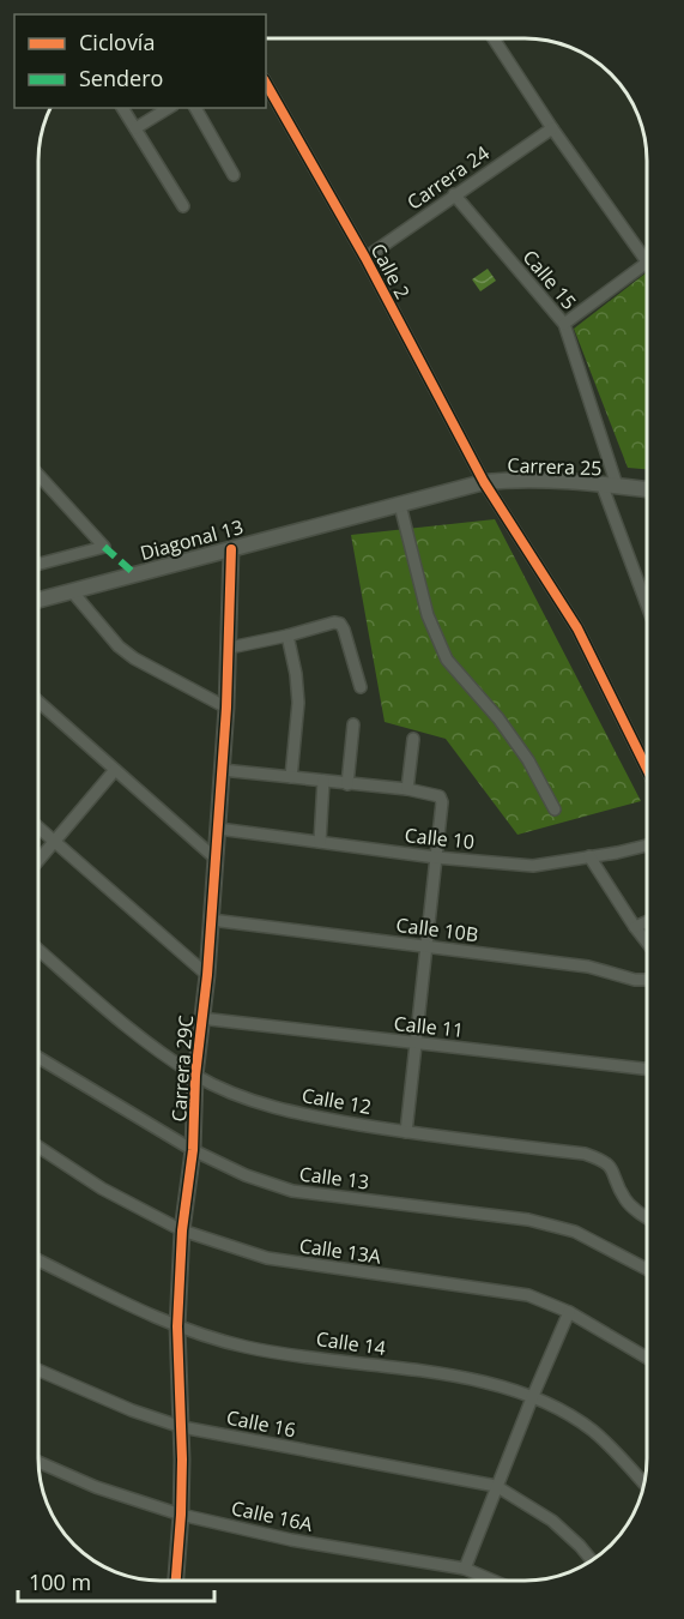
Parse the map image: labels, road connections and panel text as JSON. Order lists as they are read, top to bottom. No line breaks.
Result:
{"streets":{"street":["Carrera 24","Calle 2","Calle 15","Carrera 25","Diagonal 13","Calle 10","Calle 10B","Calle 11","Carrera 29C","Calle 12","Calle 13","Calle 13A","Calle 14","Calle 16","Calle 16A"]},"crossings":[["Carrera 24","Calle 2"],["Carrera 24","Calle 15"],["Calle 2","Carrera 25"],["Calle 15","Carrera 25"],["Carrera 25","Diagonal 13"],["Diagonal 13","Carrera 29C"],["Calle 10","Carrera 29C"],["Calle 10B","Carrera 29C"],["Calle 11","Carrera 29C"],["Carrera 29C","Calle 12"],["Carrera 29C","Calle 13"],["Carrera 29C","Calle 13A"],["Carrera 29C","Calle 14"],["Carrera 29C","Calle 16"],["Carrera 29C","Calle 16A"]],"legend":["Ciclovía","Sendero"],"scale_bar":"100 m"}
